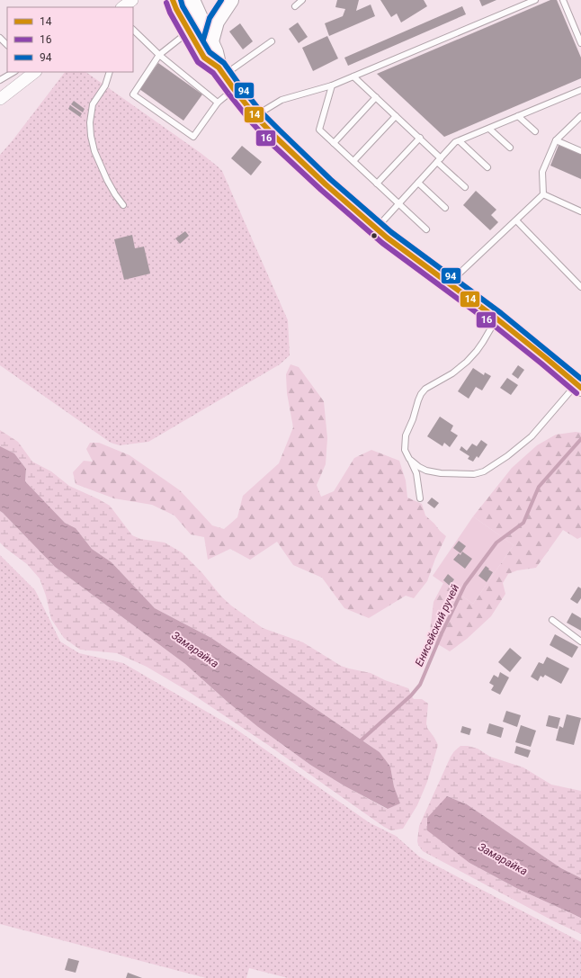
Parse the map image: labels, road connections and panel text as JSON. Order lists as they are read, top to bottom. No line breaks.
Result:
{"water":["Енисейский ручей","Замарайка"],"lines":["transit line 14","transit line 94","transit line 16"],"legend":["14","16","94"]}
